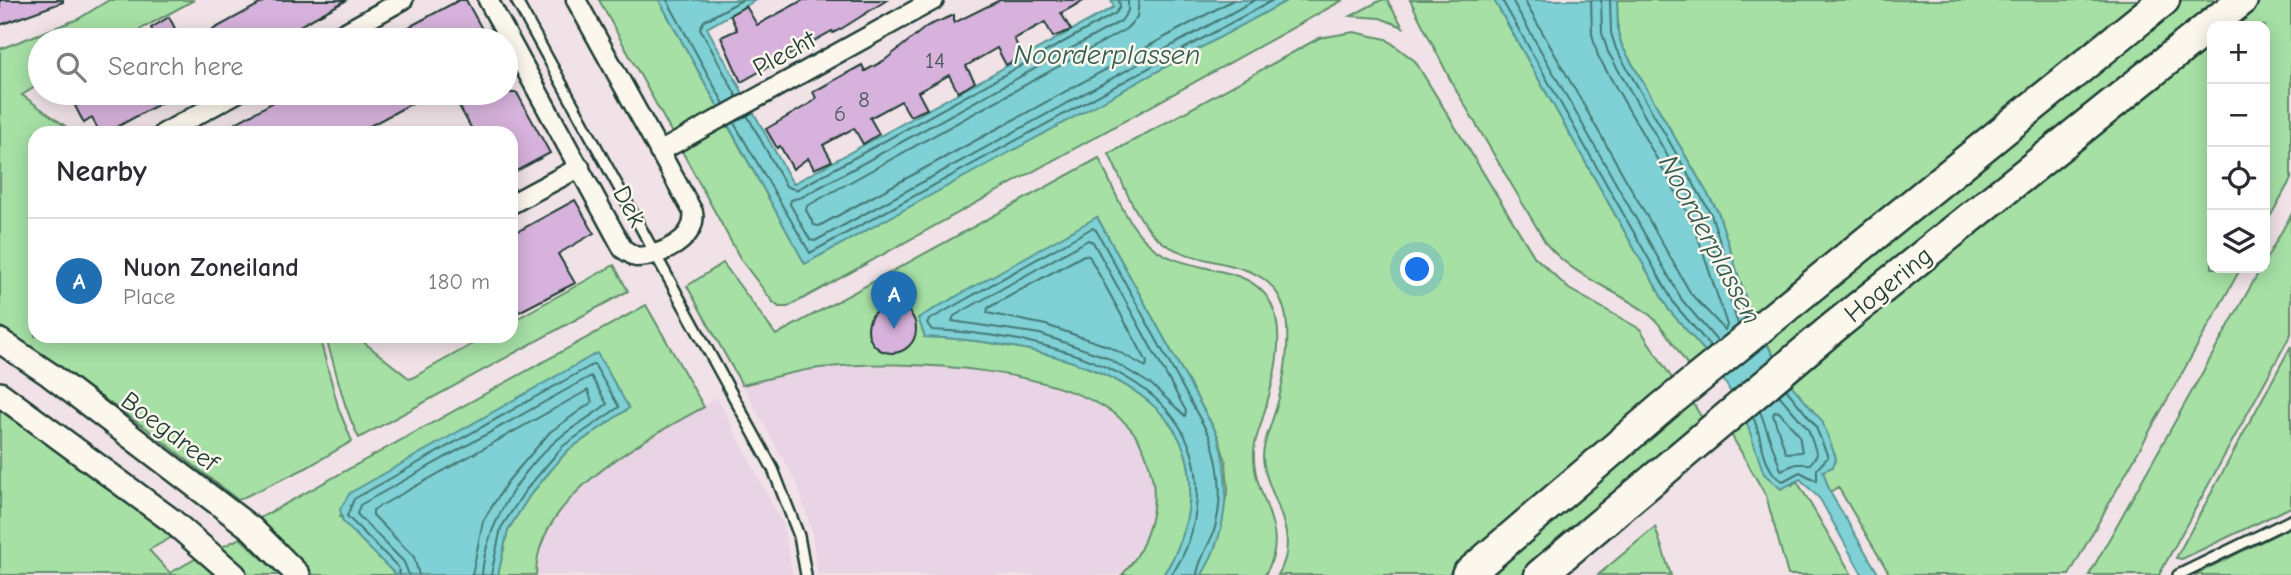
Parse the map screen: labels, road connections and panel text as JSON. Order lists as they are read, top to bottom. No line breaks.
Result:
{"streets":{"highway":["Hogering"],"street":["Plecht","Dek","Boegdreef"]},"crossings":[["Plecht","Dek"]],"water":["Noorderplassen"],"house_numbers":["14","8","6"],"page":{"map_buttons":["+","−"],"search":"Search here","heading":"Nearby","list":[{"mark":"A","name":"Nuon Zoneiland","note":"Place","value":"180 m"}],"pins":"A"}}
